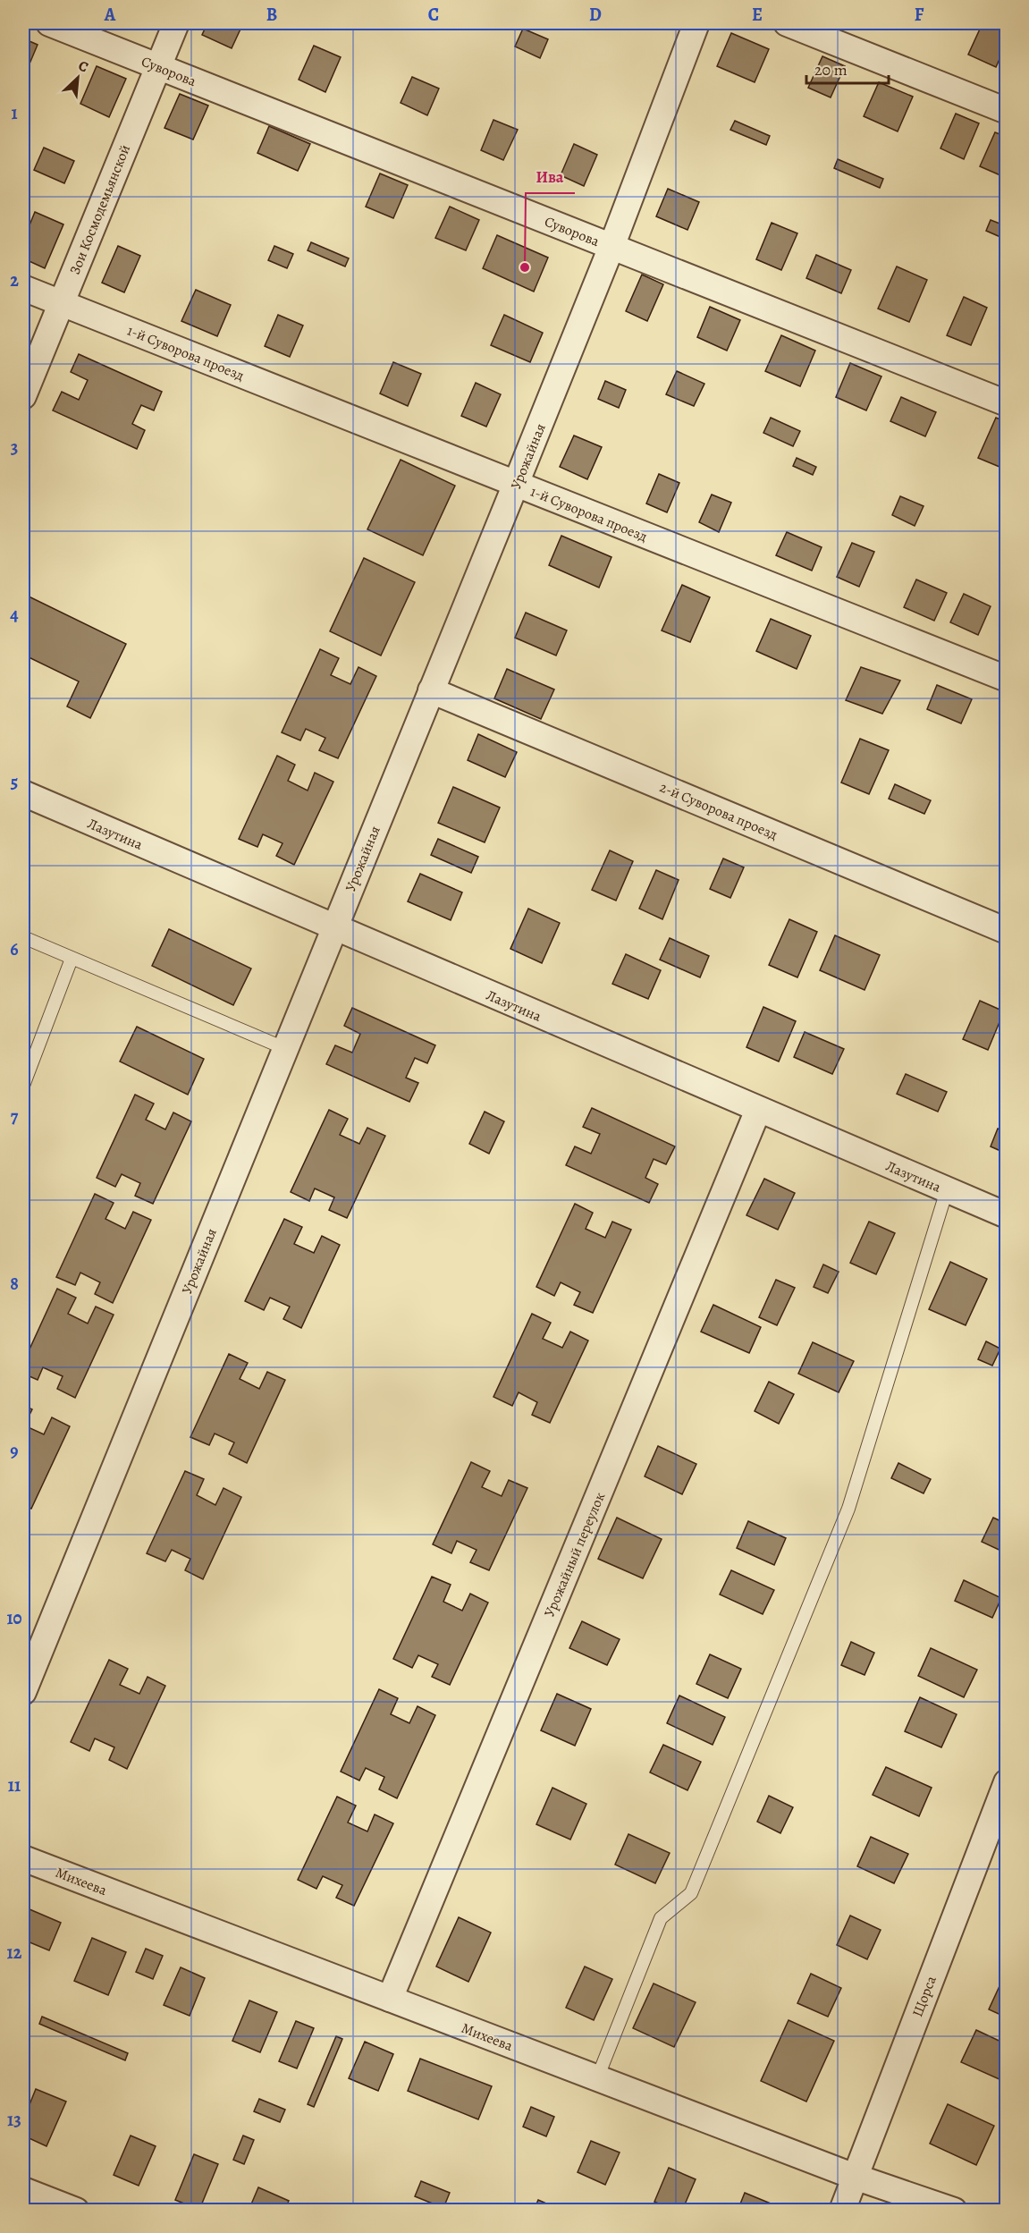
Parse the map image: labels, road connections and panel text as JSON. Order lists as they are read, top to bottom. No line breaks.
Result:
{"streets":{"street":["Суворова","Зои Космодемьянской","1-й Суворова проезд","Урожайная","2-й Суворова проезд","Лазутина","Урожайный переулок","Михеева","Щорса"]},"crossings":[["Суворова","Зои Космодемьянской"],["Суворова","Урожайная"],["Зои Космодемьянской","1-й Суворова проезд"],["1-й Суворова проезд","Урожайная"],["Урожайная","2-й Суворова проезд"],["Урожайная","Лазутина"],["Лазутина","Урожайный переулок"],["Урожайный переулок","Михеева"],["Михеева","Щорса"]],"places":["Ива"],"scale_bar":"20 m","north":"top right","grid":{"columns":["A","B","C","D","E","F"],"rows":["1","2","3","4","5","6","7","8","9","10","11","12","13"]}}
